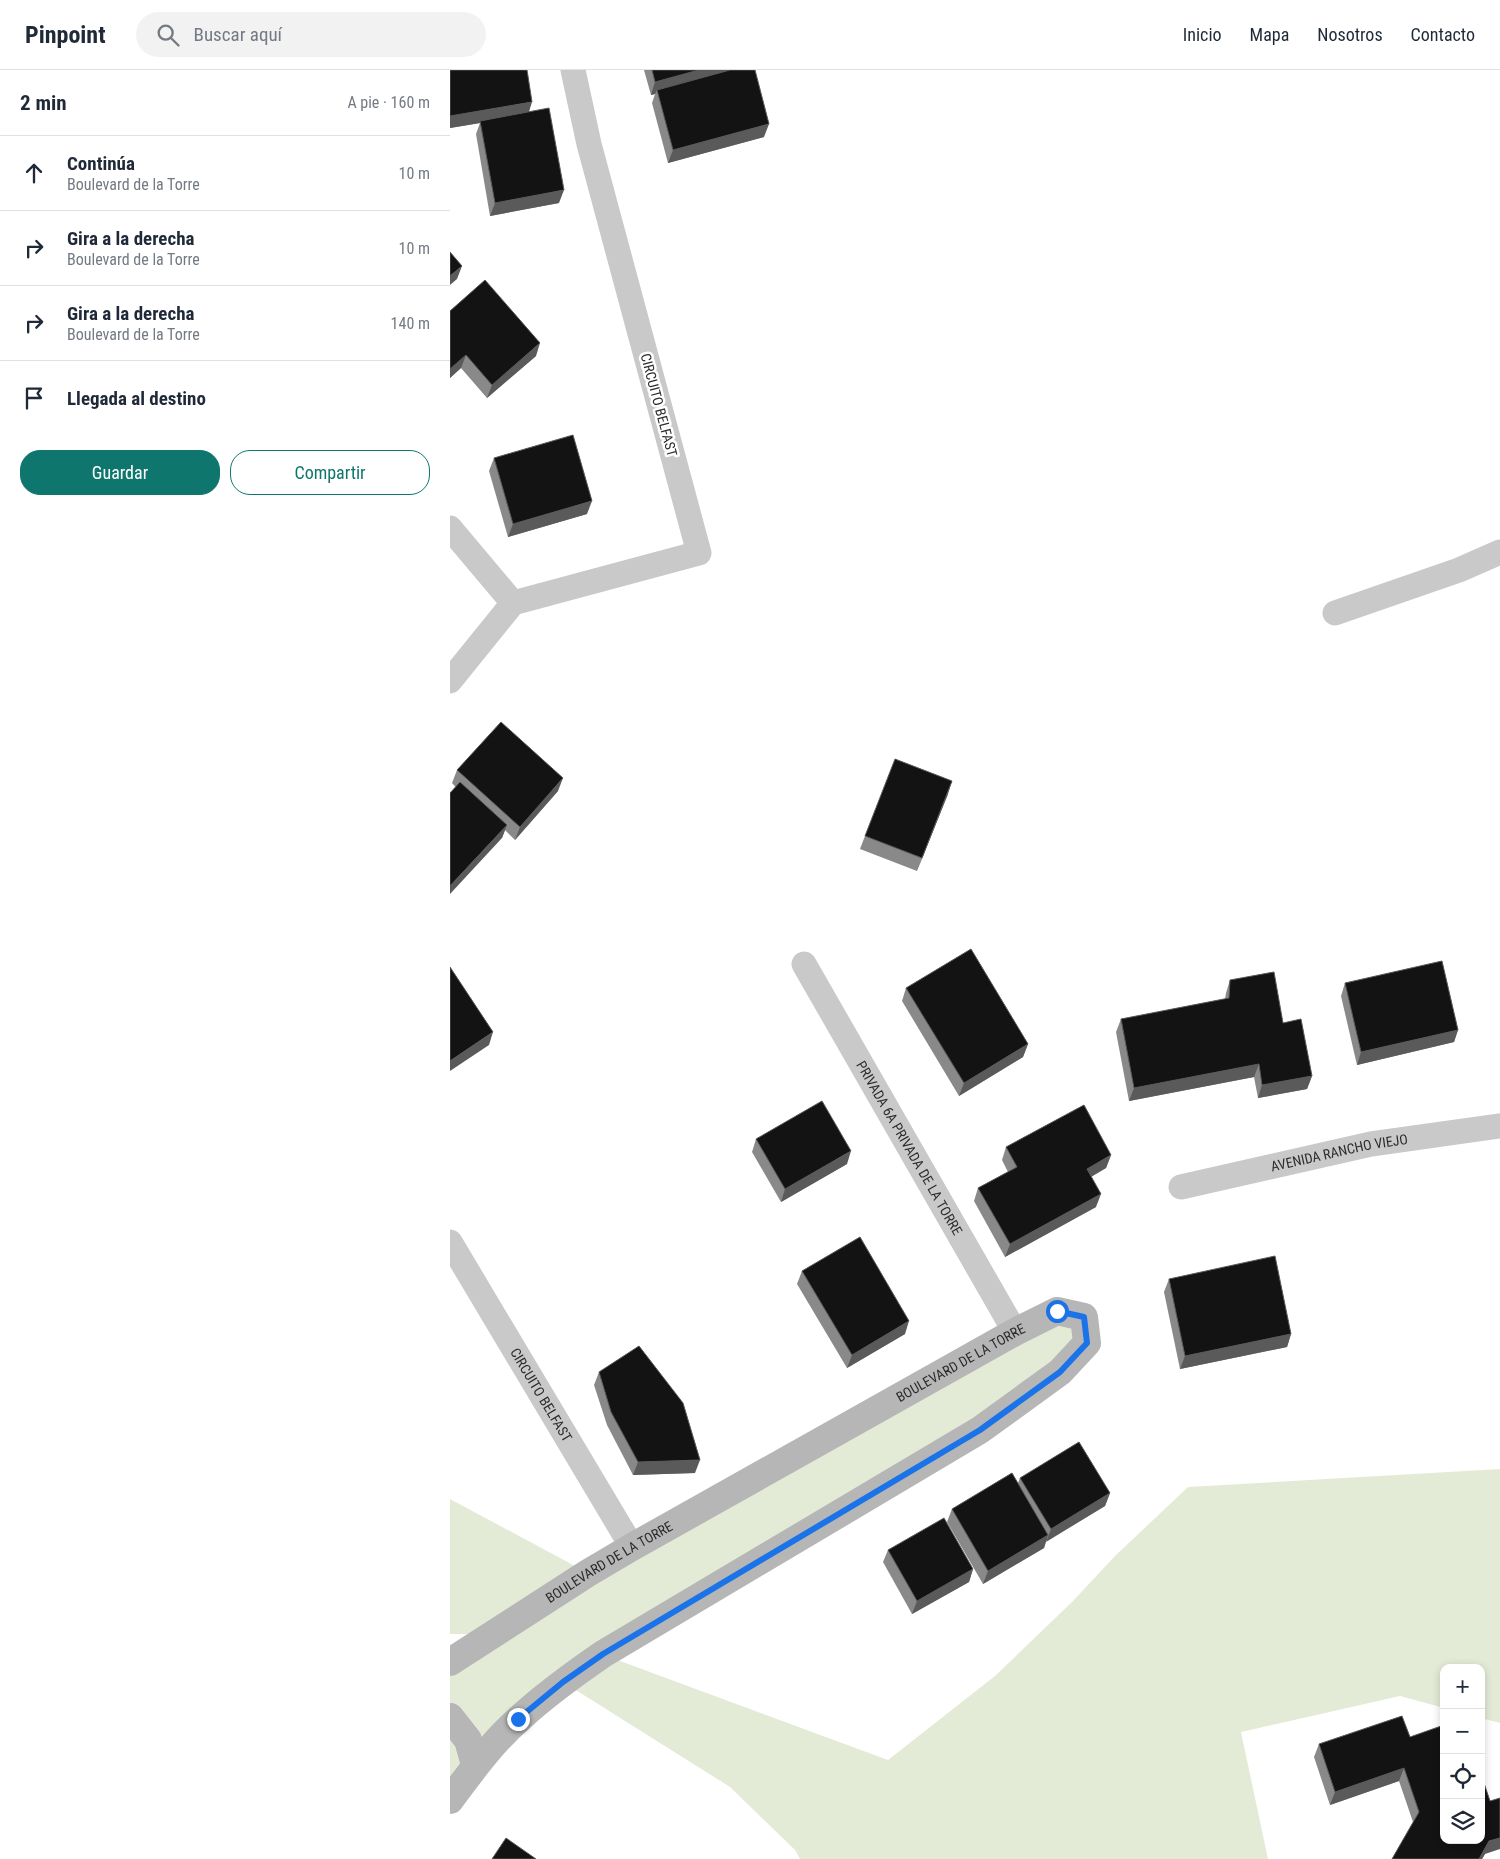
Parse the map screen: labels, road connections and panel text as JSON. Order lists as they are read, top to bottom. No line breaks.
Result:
{"streets":{"street":["CIRCUITO BELFAST","PRIVADA 6A PRIVADA DE LA TORRE","AVENIDA RANCHO VIEJO","BOULEVARD DE LA TORRE"]},"crossings":[["CIRCUITO BELFAST","BOULEVARD DE LA TORRE"],["PRIVADA 6A PRIVADA DE LA TORRE","BOULEVARD DE LA TORRE"]],"page":{"header":"Pinpoint","search":"Buscar aquí","nav":["Inicio","Mapa","Nosotros","Contacto"],"heading":["2 min","A pie · 160 m"],"list":[["Continúa","Boulevard de la Torre","10 m"],["Gira a la derecha","Boulevard de la Torre","10 m"],["Gira a la derecha","Boulevard de la Torre","140 m"],"Llegada al destino"],"buttons":["Guardar","Compartir"],"map_buttons":["+","−"]}}
